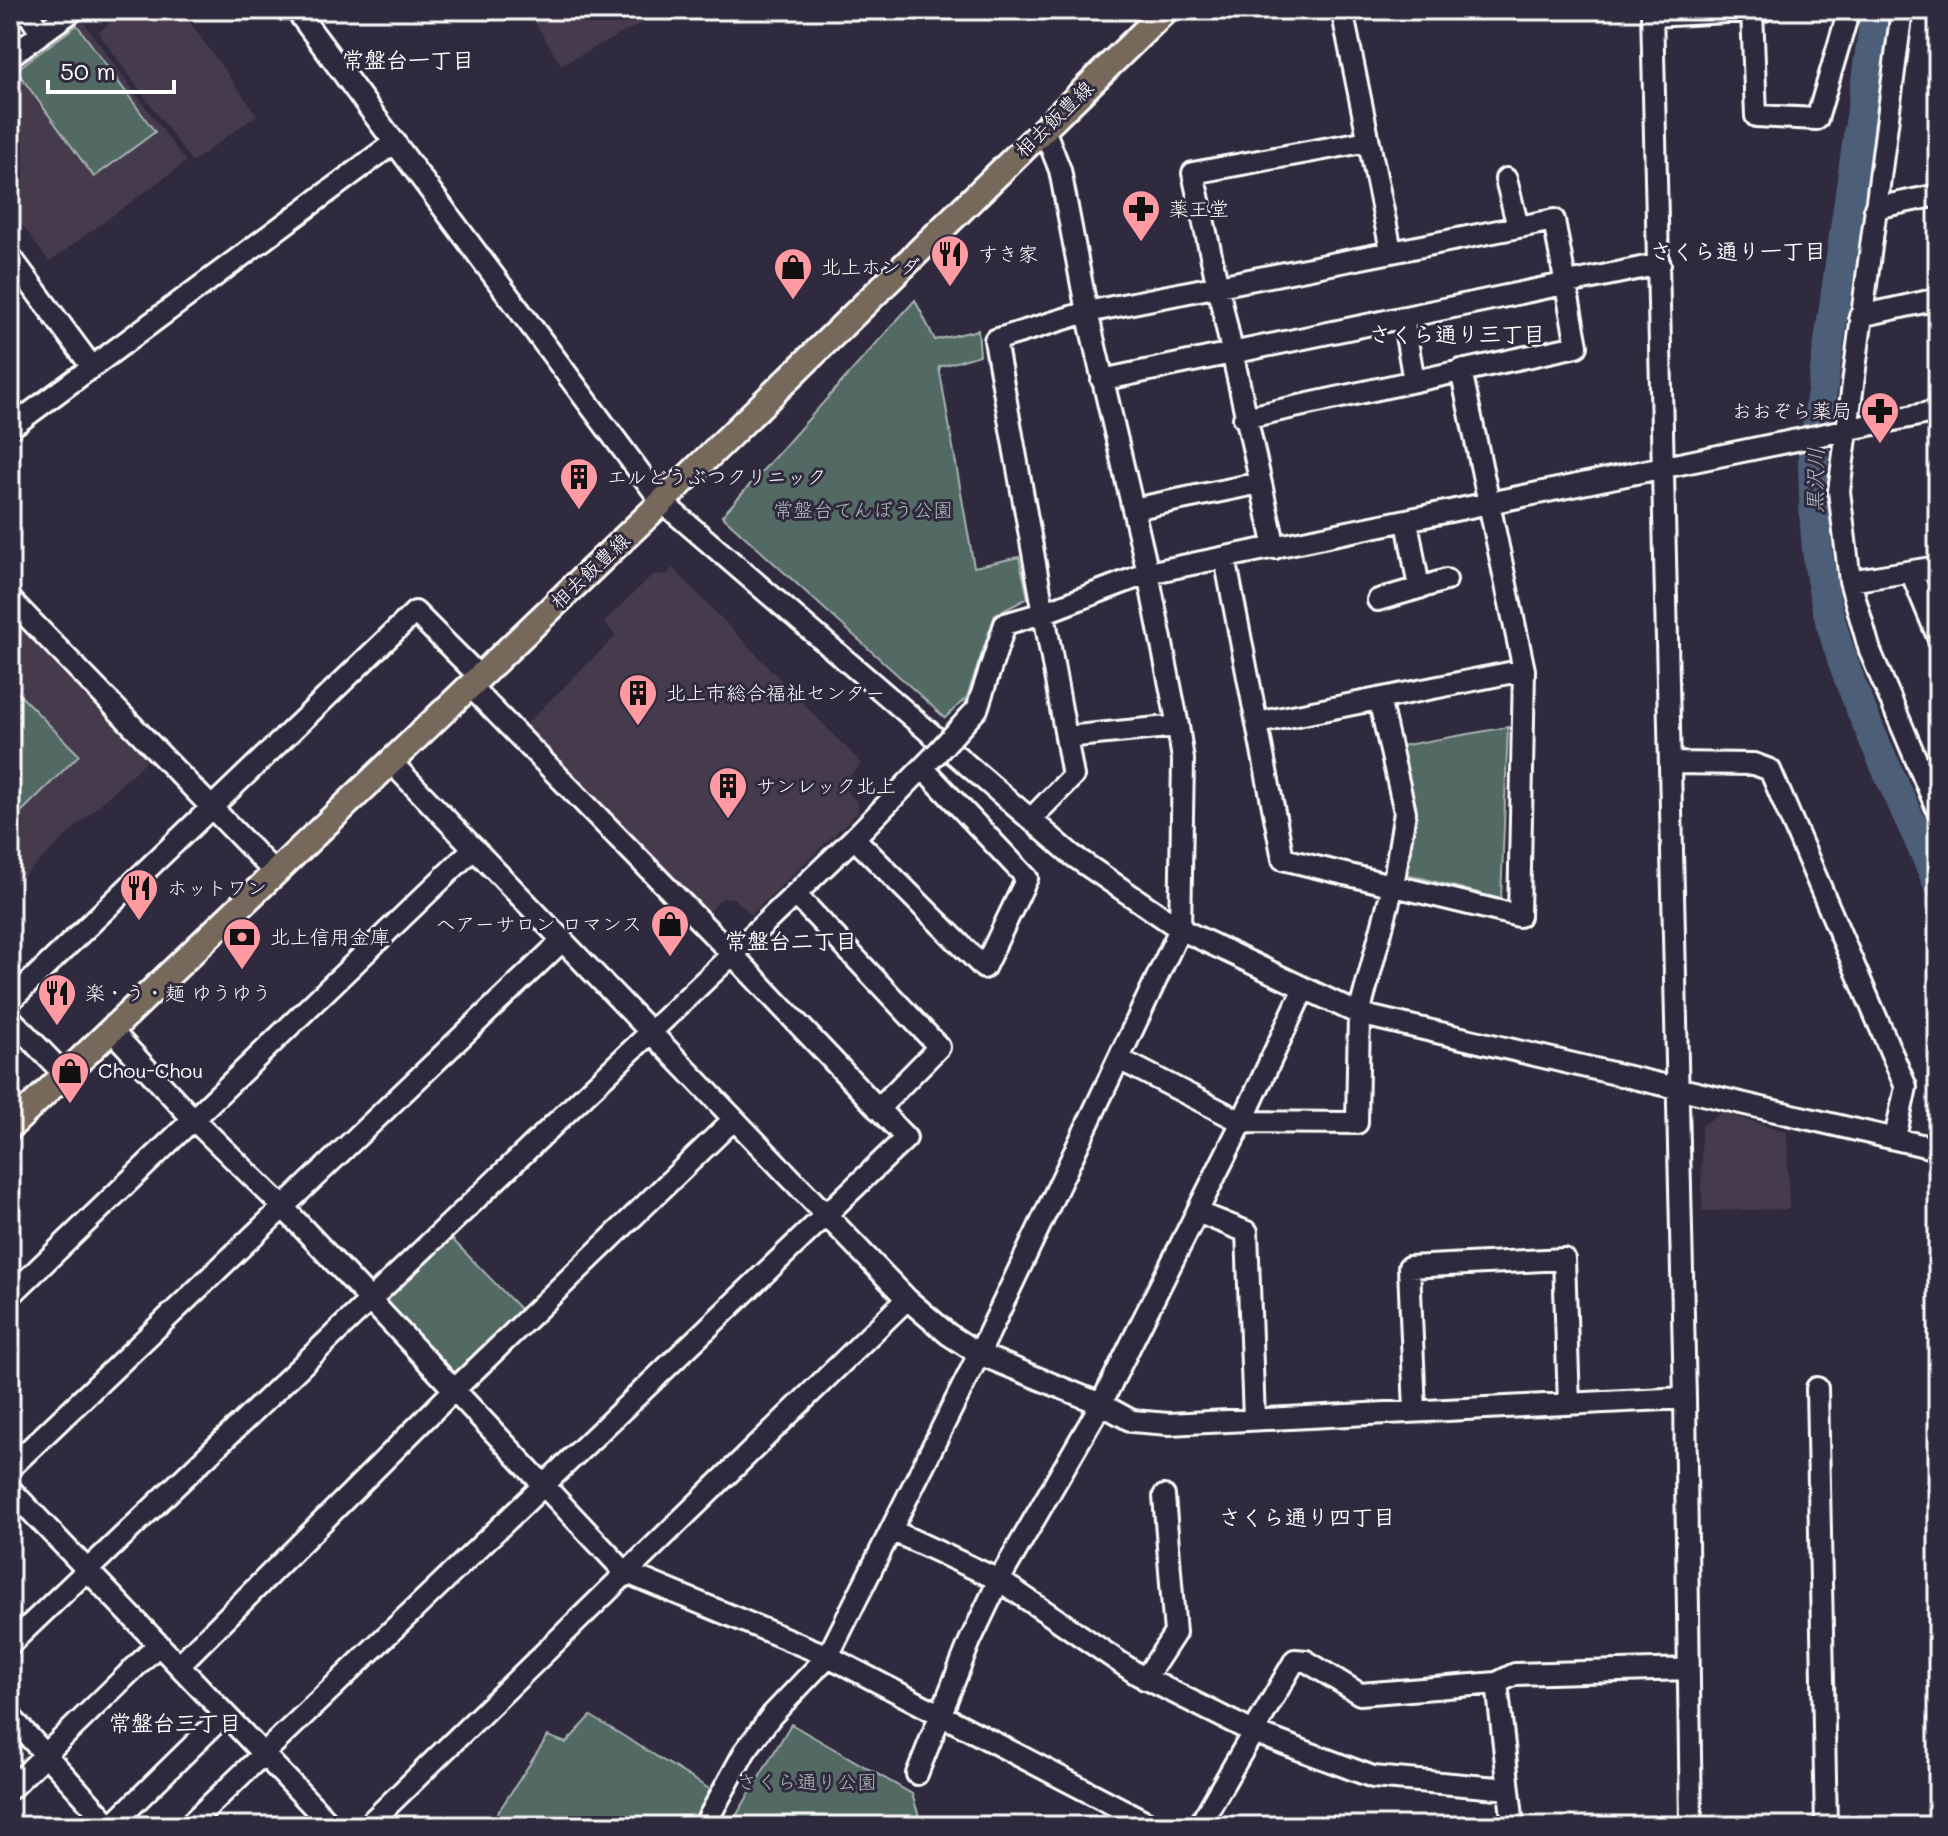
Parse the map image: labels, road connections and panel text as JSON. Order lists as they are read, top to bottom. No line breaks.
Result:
{"streets":{"main road":["相去飯豊線"]},"districts":["常盤台一丁目","さくら通り一丁目","さくら通り三丁目","常盤台二丁目","さくら通り四丁目","常盤台三丁目"],"water":["黒沢川"],"parks":["常盤台てんぼう公園","さくら通り公園"],"places":{"pharmacy":["薬王堂","おおぞら薬局"],"restaurant":["すき家","ホットワン","楽・う・麺 ゆうゆう"],"shop":["北上ホンダ","ヘアーサロン ロマンス","Chou-Chou"],"building":["エルどうぶつクリニック","北上市総合福祉センター","サンレック北上"],"bank":["北上信用金庫"]},"scale_bar":"50 m"}
